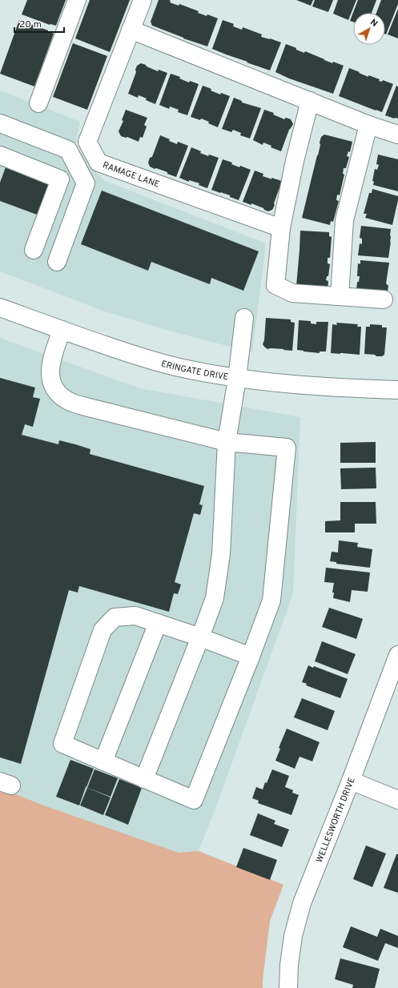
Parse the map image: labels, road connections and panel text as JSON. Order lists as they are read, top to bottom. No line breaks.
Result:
{"streets":{"street":["RAMAGE LANE","ERINGATE DRIVE","WELLESWORTH DRIVE"]},"scale_bar":"20 m","north":"top right"}
